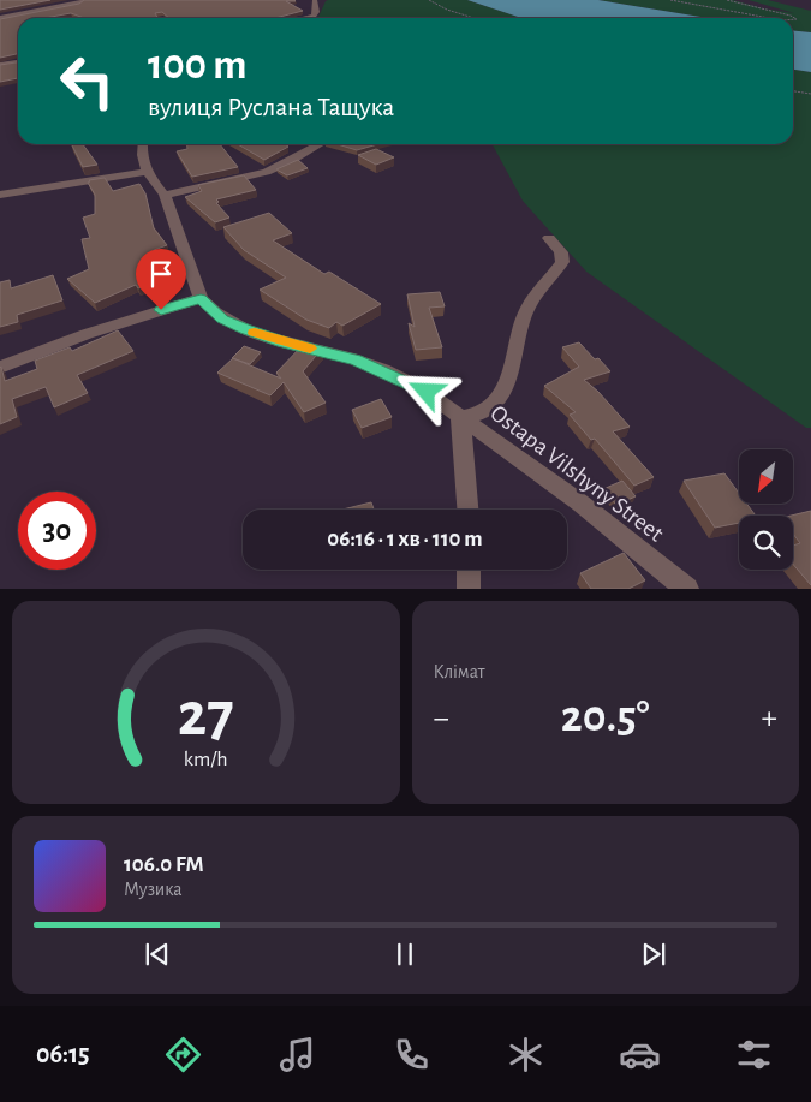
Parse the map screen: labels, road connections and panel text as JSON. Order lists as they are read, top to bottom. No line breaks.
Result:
{"streets":{"street":["Ostapa Vilshyny Street"]},"north":"bottom left","page":{"turn":["100 m","вулиця Руслана Тащука"],"limit":"30","trip":"06:16 · 1 хв · 110 m","tile":"Клімат","heat":["−","20.5°","+"],"song":["106.0 FM","Музика"],"tabs":"06:15","gauge":["27","km/h"]}}
